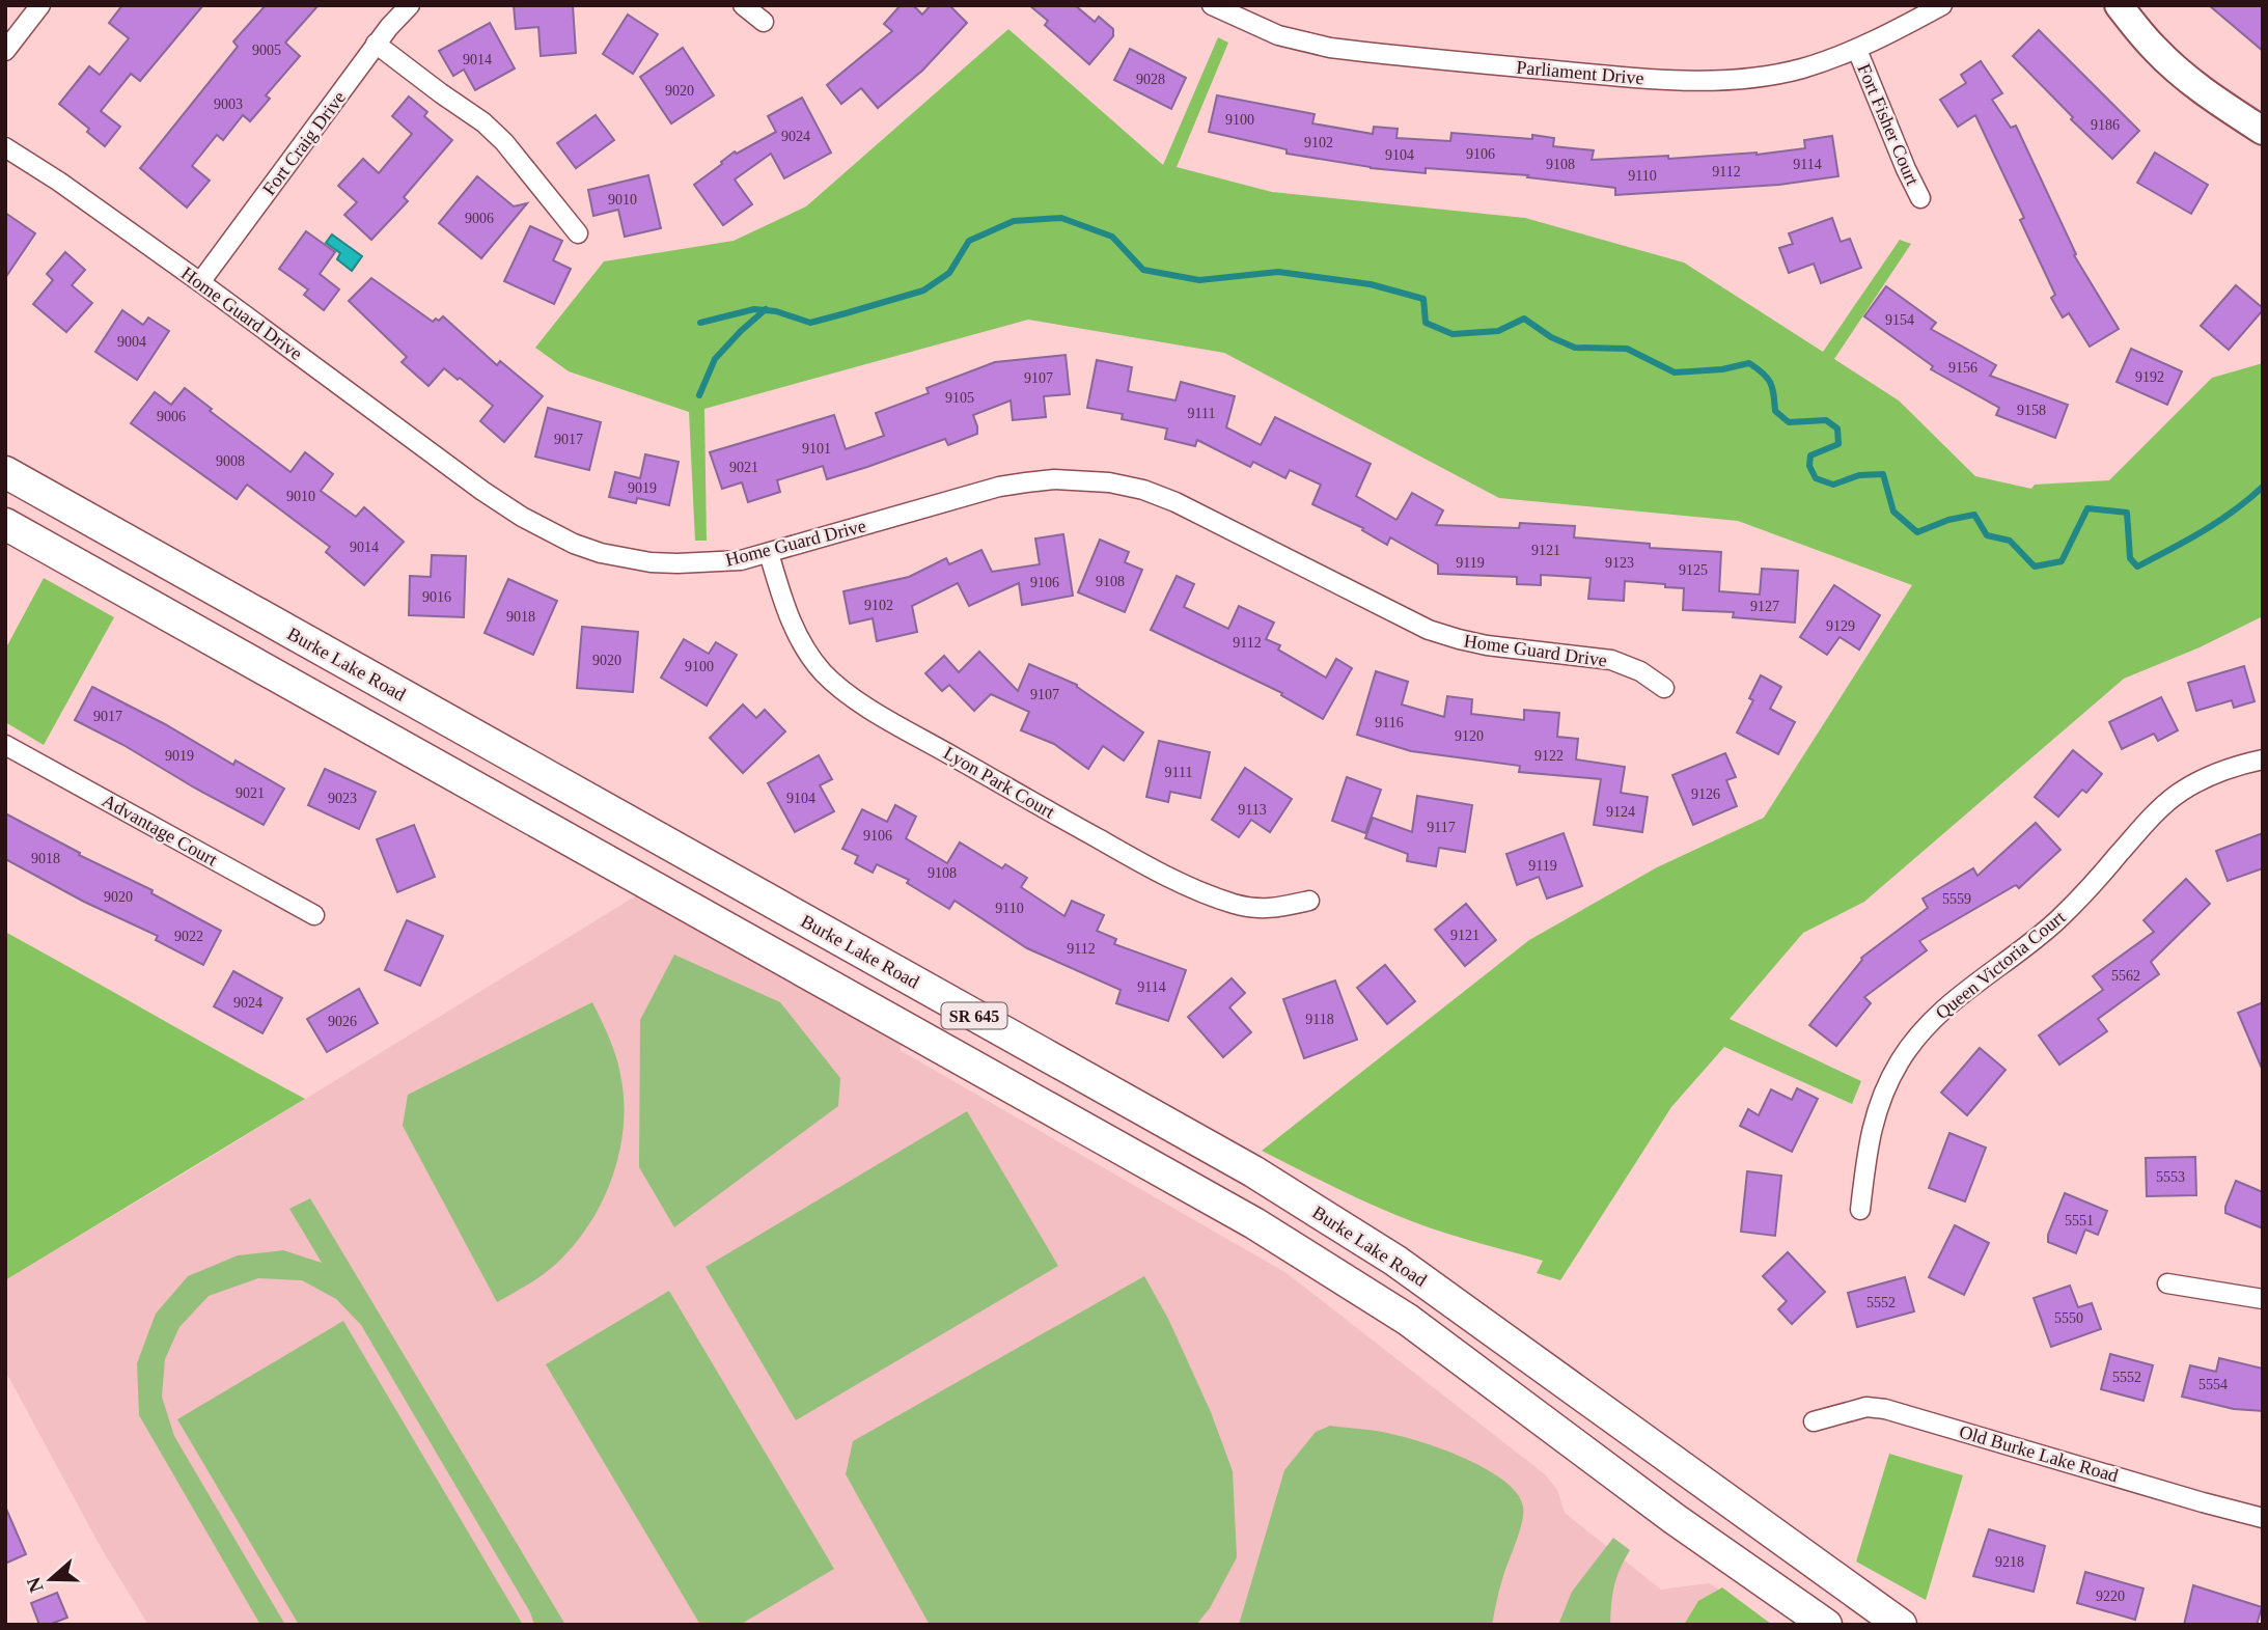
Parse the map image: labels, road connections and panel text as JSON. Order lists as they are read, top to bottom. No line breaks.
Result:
{"streets":{"main road":["Burke Lake Road","SR 645"],"street":["Parliament Drive","Fort Fisher Court","Fort Craig Drive","Home Guard Drive","Lyon Park Court","Advantage Court","Queen Victoria Court","Old Burke Lake Road"]},"crossings":[["Parliament Drive","Fort Fisher Court"],["Fort Craig Drive","Home Guard Drive"],["Home Guard Drive","Lyon Park Court"]],"house_numbers":["9005","9014","9028","9020","9003","9100","9186","9024","9102","9106","9104","9108","9114","9112","9110","9010","9006","9154","9004","9156","9192","9107","9105","9158","9111","9006","9017","9101","9008","9021","9019","9010","9014","9121","9119","9123","9125","9108","9106","9016","9102","9127","9018","9129","9112","9020","9100","9107","9017","9116","9120","9019","9122","9111","9021","9126","9023","9104","9113","9124","9117","9106","9018","9119","9108","9020","5559","9110","9121","9022","9112","5562","9114","9024","9118","9026","5553","5551","5552","5550","5552","5554","9218","9220"],"north":"left"}
